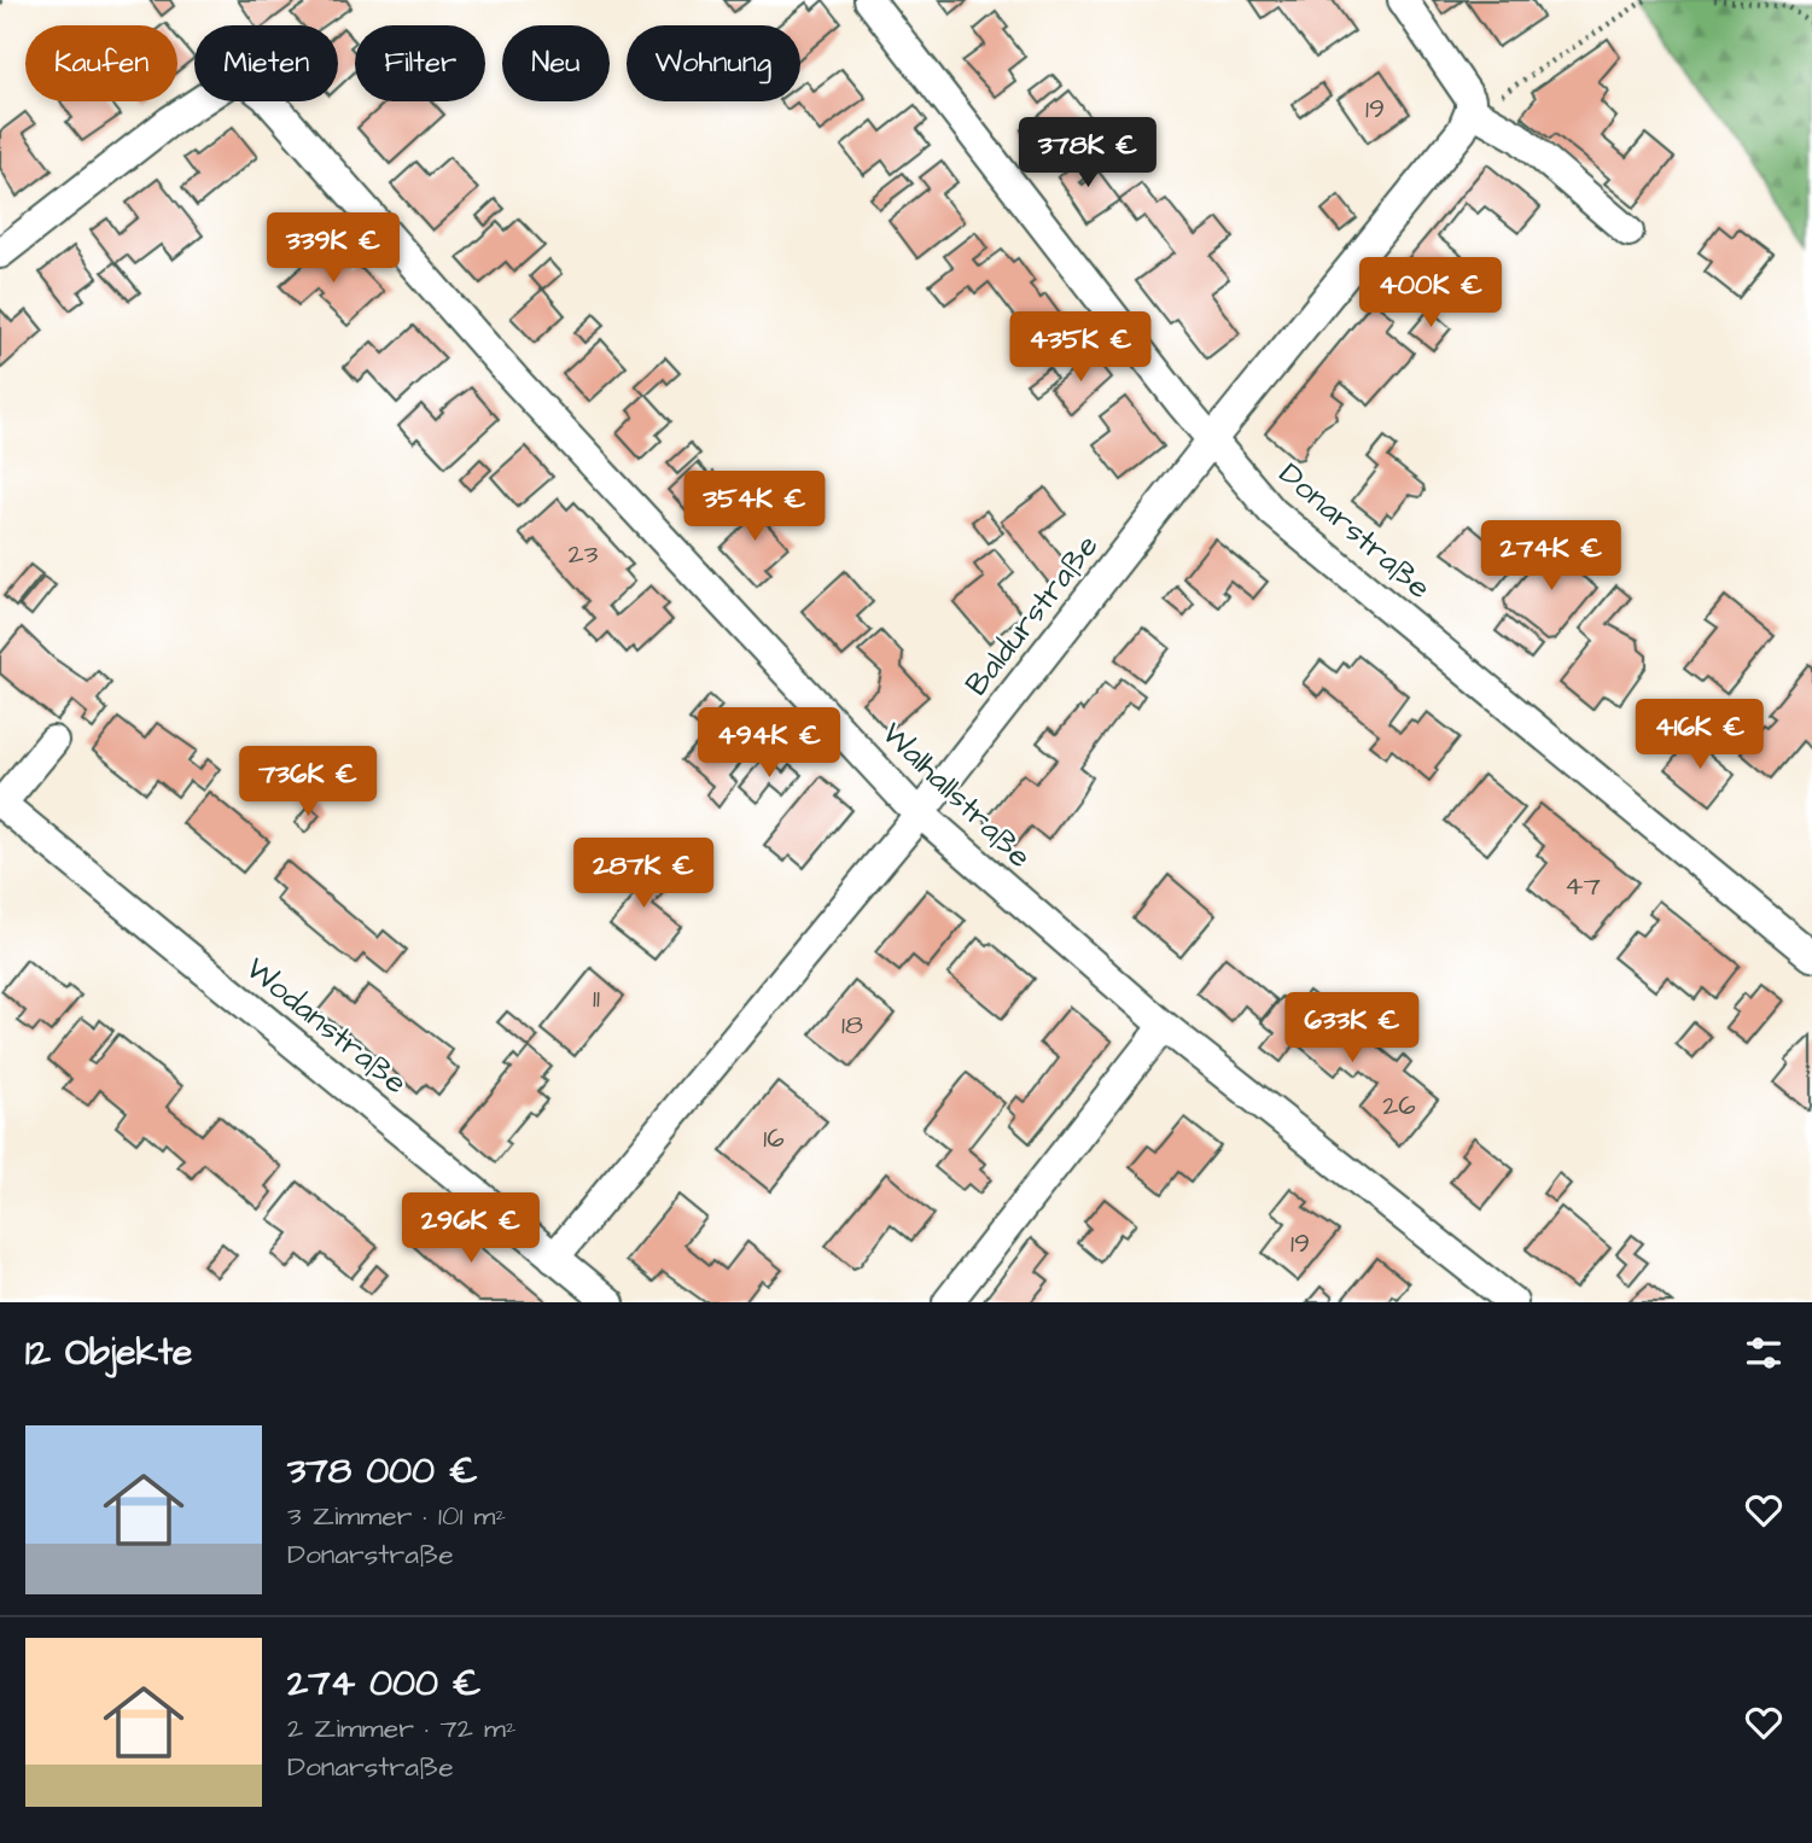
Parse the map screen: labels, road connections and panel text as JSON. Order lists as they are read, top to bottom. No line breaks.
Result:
{"streets":{"street":["Donarstraße","Baldurstraße","Walhallstraße","Wodanstraße"]},"crossings":[["Donarstraße","Baldurstraße"],["Baldurstraße","Walhallstraße"],["Baldurstraße","Wodanstraße"]],"house_numbers":["19","23","47","11","18","26","16","19"],"page":{"chip":["Kaufen","Mieten","Filter","Neu","Wohnung"],"price":["378K €","339K €","400K €","435K €","354K €","274K €","416K €","494K €","736K €","287K €","633K €","296K €"],"heading":"12 Objekte","list":[{"name":"378 000 €","note":"3 Zimmer · 101 m² · Donarstraße"},{"name":"274 000 €","note":"2 Zimmer · 72 m² · Donarstraße"}]}}
